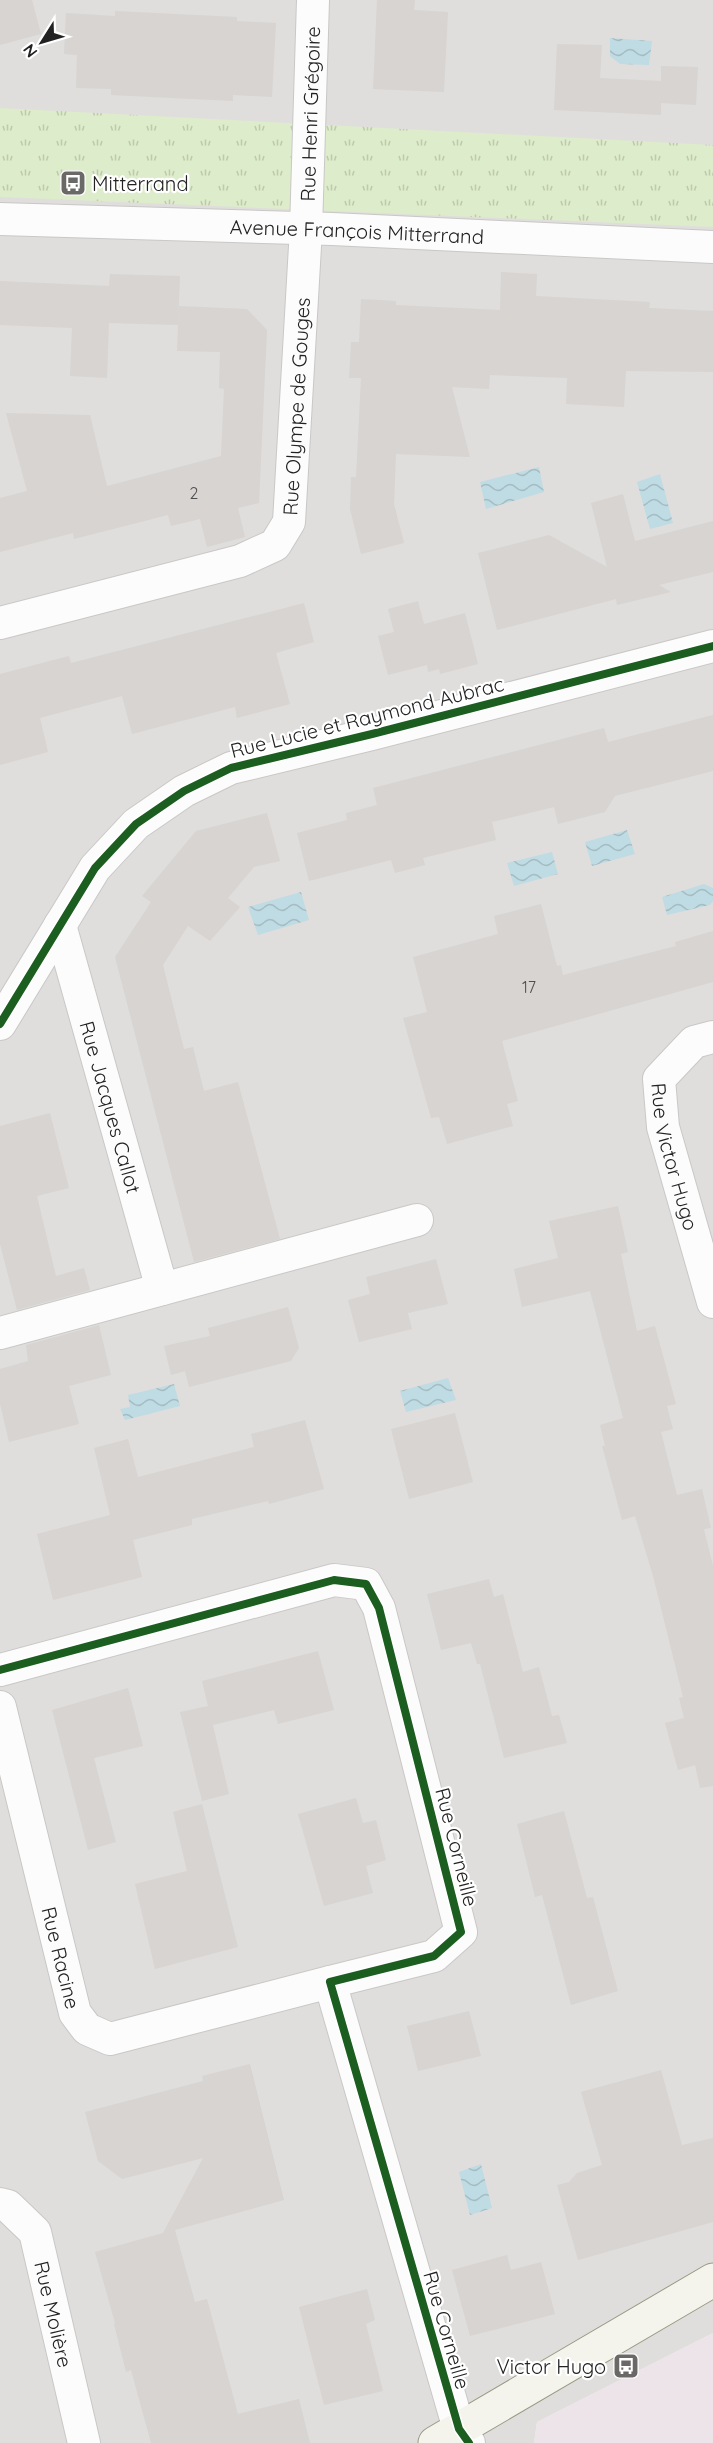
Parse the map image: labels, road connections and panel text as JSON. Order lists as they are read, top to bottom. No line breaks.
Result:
{"streets":{"street":["Rue Henri Grégoire","Avenue François Mitterrand","Rue Olympe de Gouges","Rue Lucie et Raymond Aubrac","Rue Jacques Callot","Rue Victor Hugo","Rue Corneille","Rue Racine","Rue Molière"]},"crossings":[["Rue Henri Grégoire","Avenue François Mitterrand"],["Rue Henri Grégoire","Rue Olympe de Gouges"],["Avenue François Mitterrand","Rue Olympe de Gouges"],["Rue Lucie et Raymond Aubrac","Rue Jacques Callot"],["Rue Corneille","Rue Racine"]],"places":{"bus stop":["Mitterrand","Victor Hugo"]},"house_numbers":["2","17"],"north":"bottom left"}
